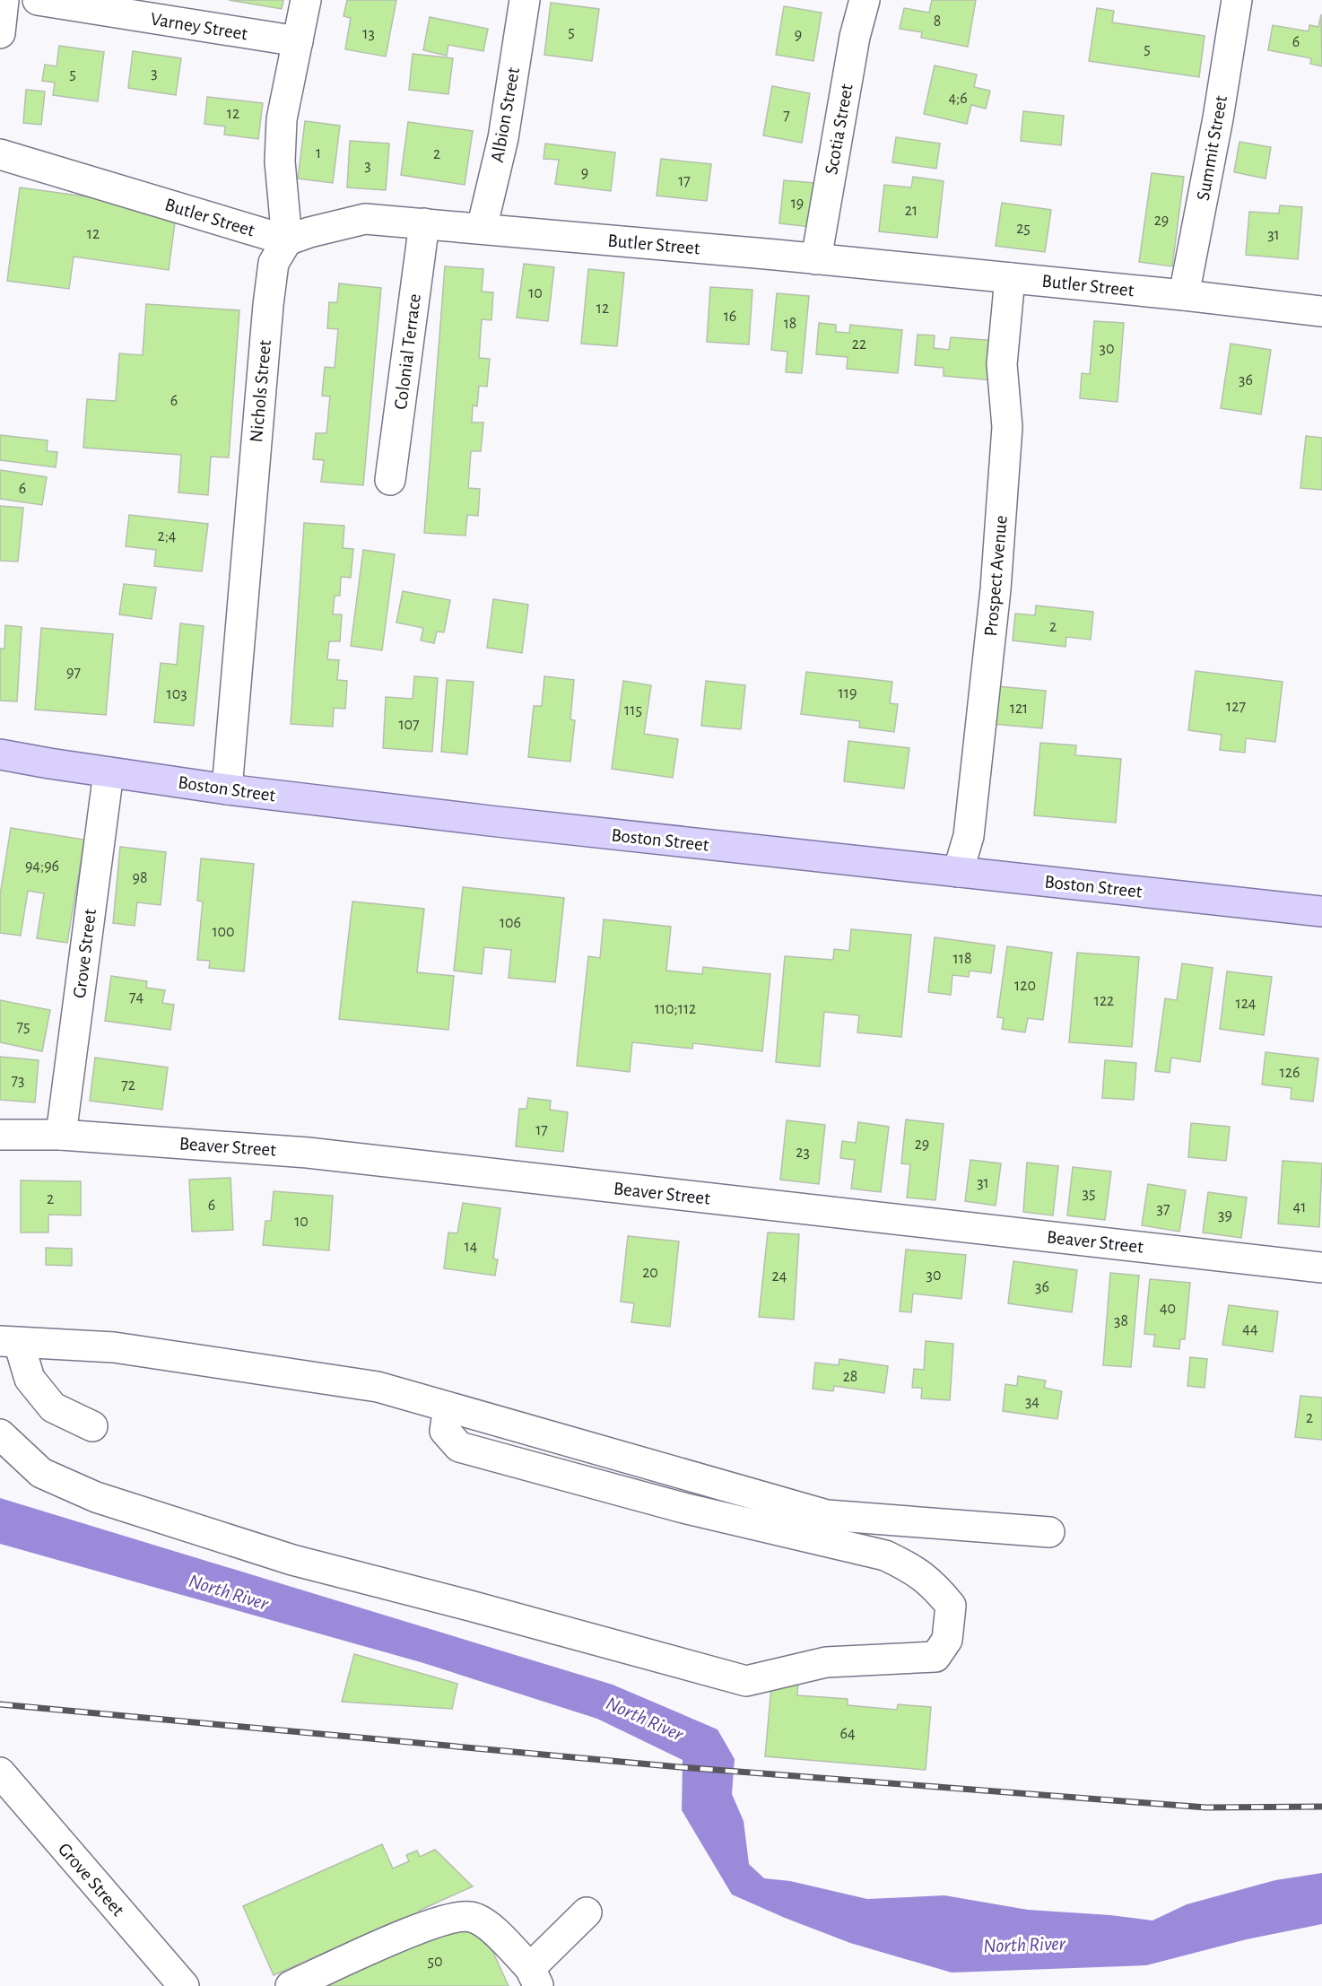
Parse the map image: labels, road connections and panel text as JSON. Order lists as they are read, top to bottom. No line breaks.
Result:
{"streets":{"main road":["Boston Street"],"street":["Varney Street","Albion Street","Scotia Street","Summit Street","Butler Street","Colonial Terrace","Nichols Street","Prospect Avenue","Grove Street","Beaver Street"]},"crossings":[["Albion Street","Butler Street"],["Scotia Street","Butler Street"],["Summit Street","Butler Street"],["Butler Street","Colonial Terrace"],["Butler Street","Nichols Street"],["Butler Street","Prospect Avenue"],["Nichols Street","Boston Street"],["Prospect Avenue","Boston Street"],["Boston Street","Grove Street"],["Grove Street","Beaver Street"]],"water":["North River"],"house_numbers":["8","5","13","9","6","5","3","5","4;6","12","7","1","2","3","9","17","19","21","29","25","12","31","10","12","16","18","22","30","36","6","6","2;4","2","97","119","103","127","121","115","107","94;96","98","106","100","118","120","74","122","124","110;112","75","126","73","72","17","29","23","31","35","2","6","41","37","39","10","14","20","30","24","36","40","38","44","28","34","2","64","50"]}
